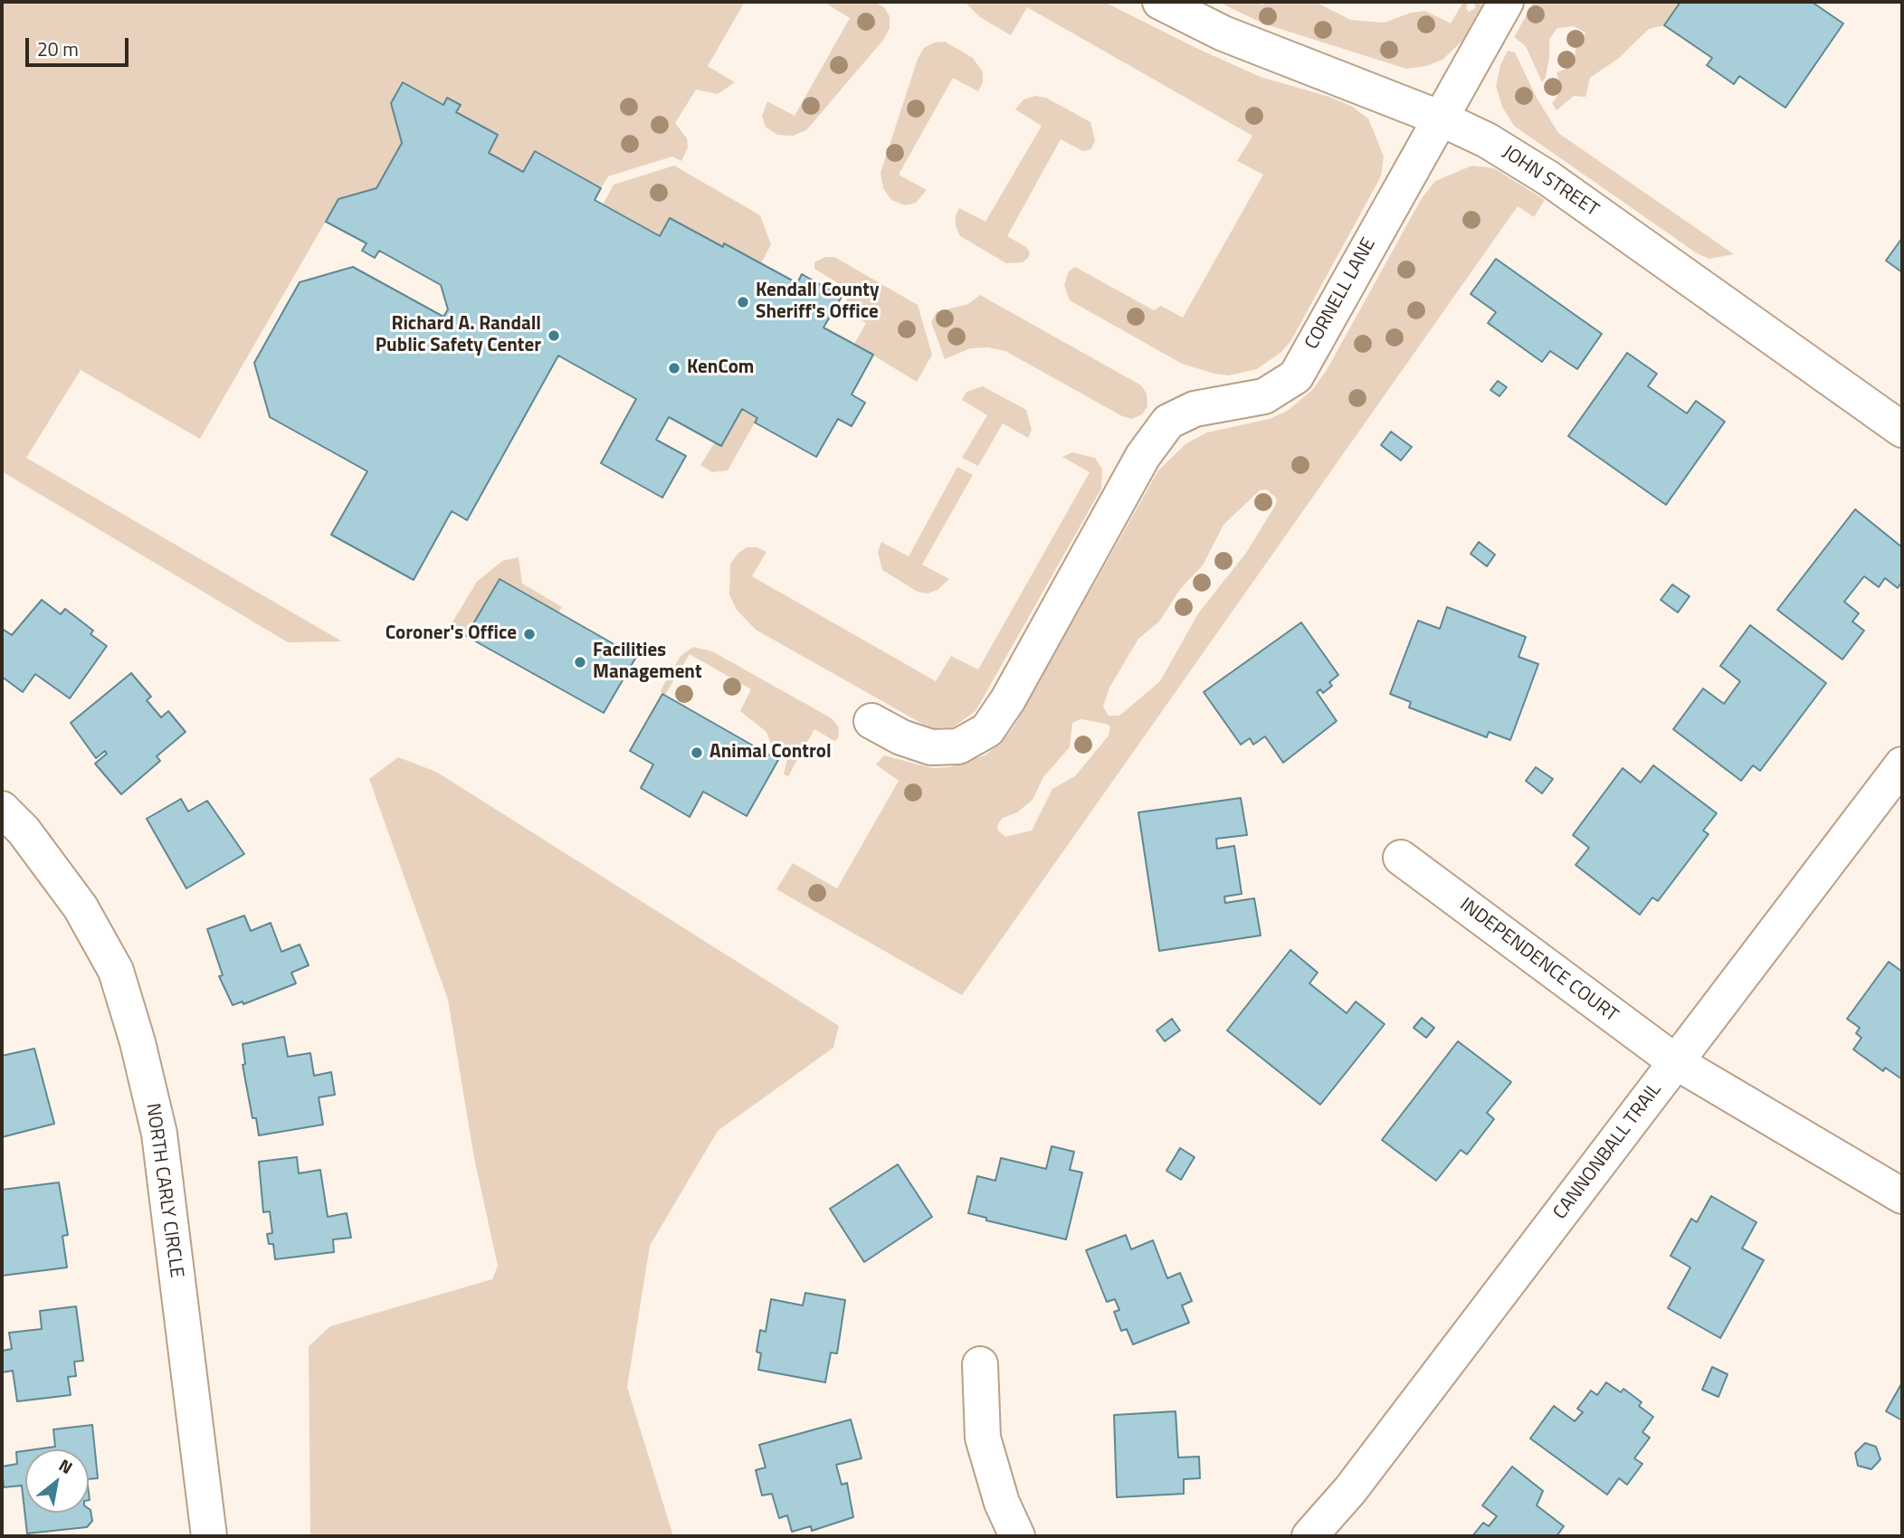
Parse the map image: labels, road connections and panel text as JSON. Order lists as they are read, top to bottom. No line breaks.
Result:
{"streets":{"street":["JOHN STREET","CORNELL LANE","INDEPENDENCE COURT","CANNONBALL TRAIL","NORTH CARLY CIRCLE"]},"crossings":[["JOHN STREET","CORNELL LANE"],["INDEPENDENCE COURT","CANNONBALL TRAIL"]],"places":["Kendall County Sheriff's Office","Richard A. Randall Public Safety Center","KenCom","Coroner's Office","Facilities Management","Animal Control"],"scale_bar":"20 m","north":"top right"}
